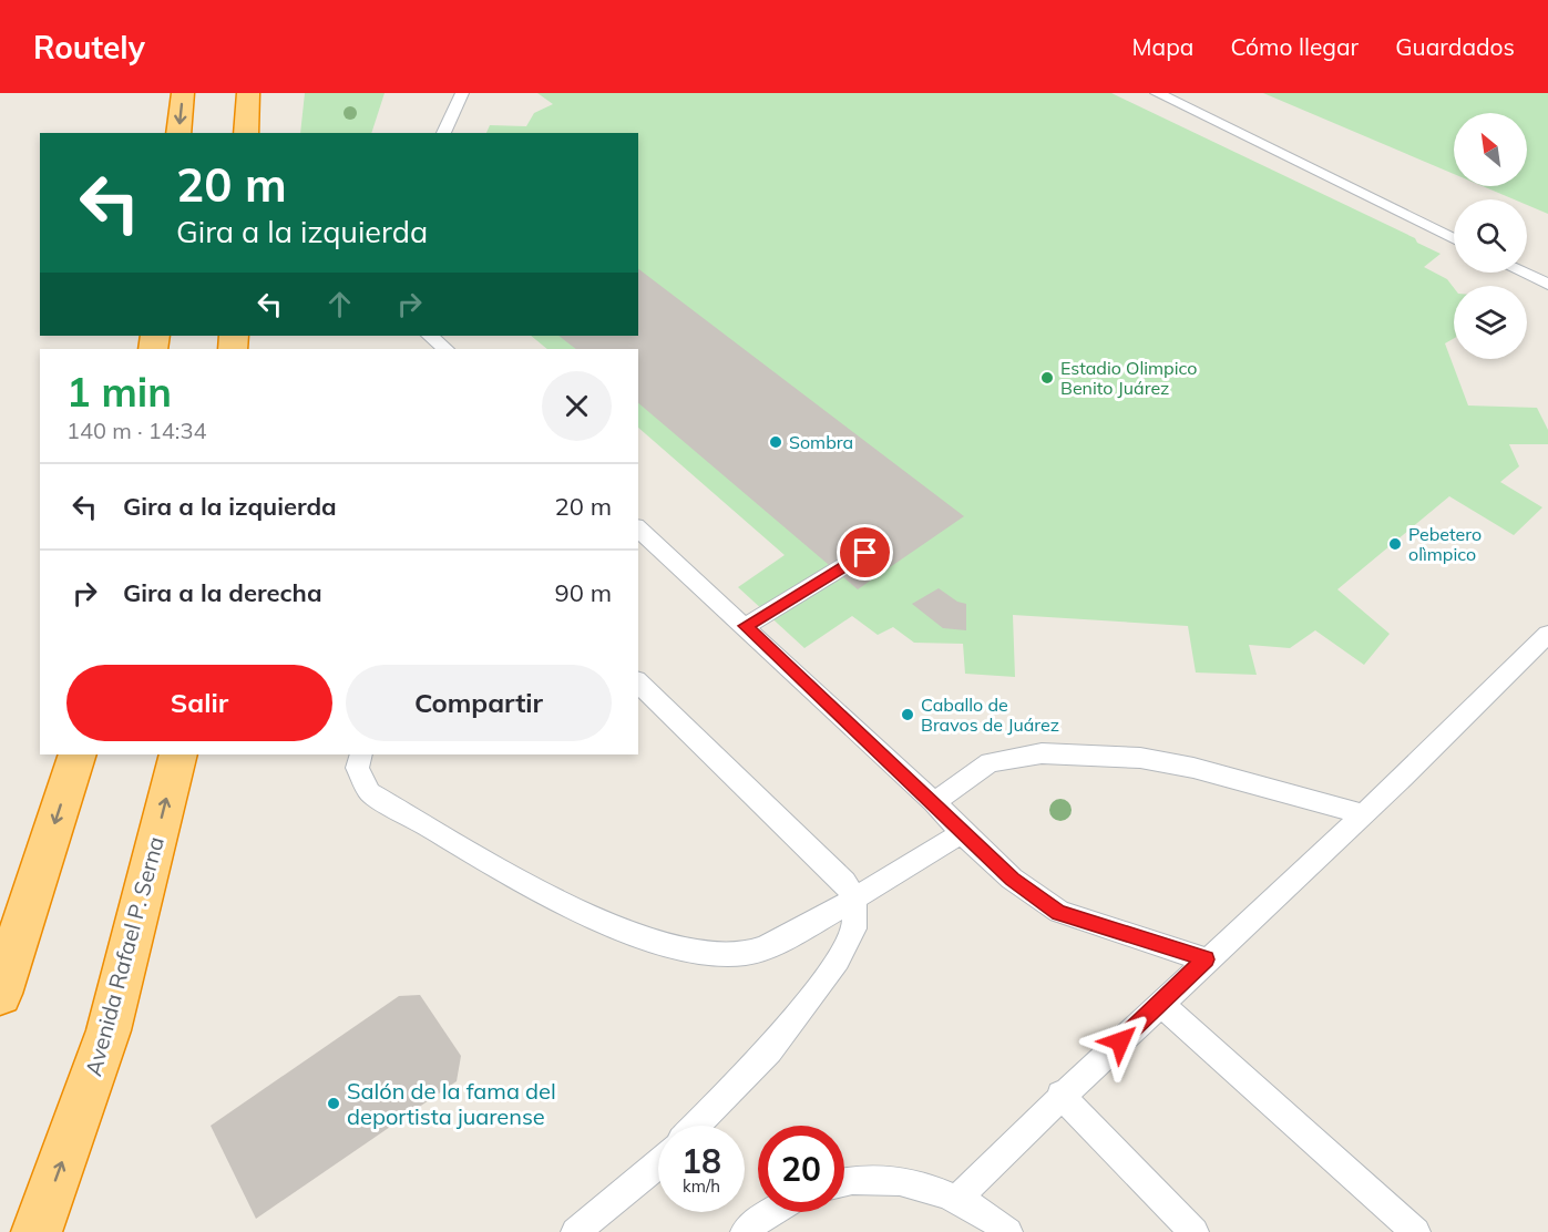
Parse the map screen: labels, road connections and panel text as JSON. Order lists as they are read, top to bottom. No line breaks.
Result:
{"streets":{"highway":["Avenida Rafael P. Serna"]},"places":["Estadio Olimpico Benito Juárez","Sombra","Pebetero olìmpico","Caballo de Bravos de Juárez","Salón de la fama del deportista juarense"],"north":"top left","page":{"header":"Routely","nav":["Mapa","Cómo llegar","Guardados"],"turn":["20 m","Gira a la izquierda"],"heading":["1 min","140 m · 14:34"],"list":[{"name":"Gira a la izquierda","value":"20 m"},{"name":"Gira a la derecha","value":"90 m"}],"buttons":["Salir","Compartir"],"speed":"18 km/h","limit":"20"}}
